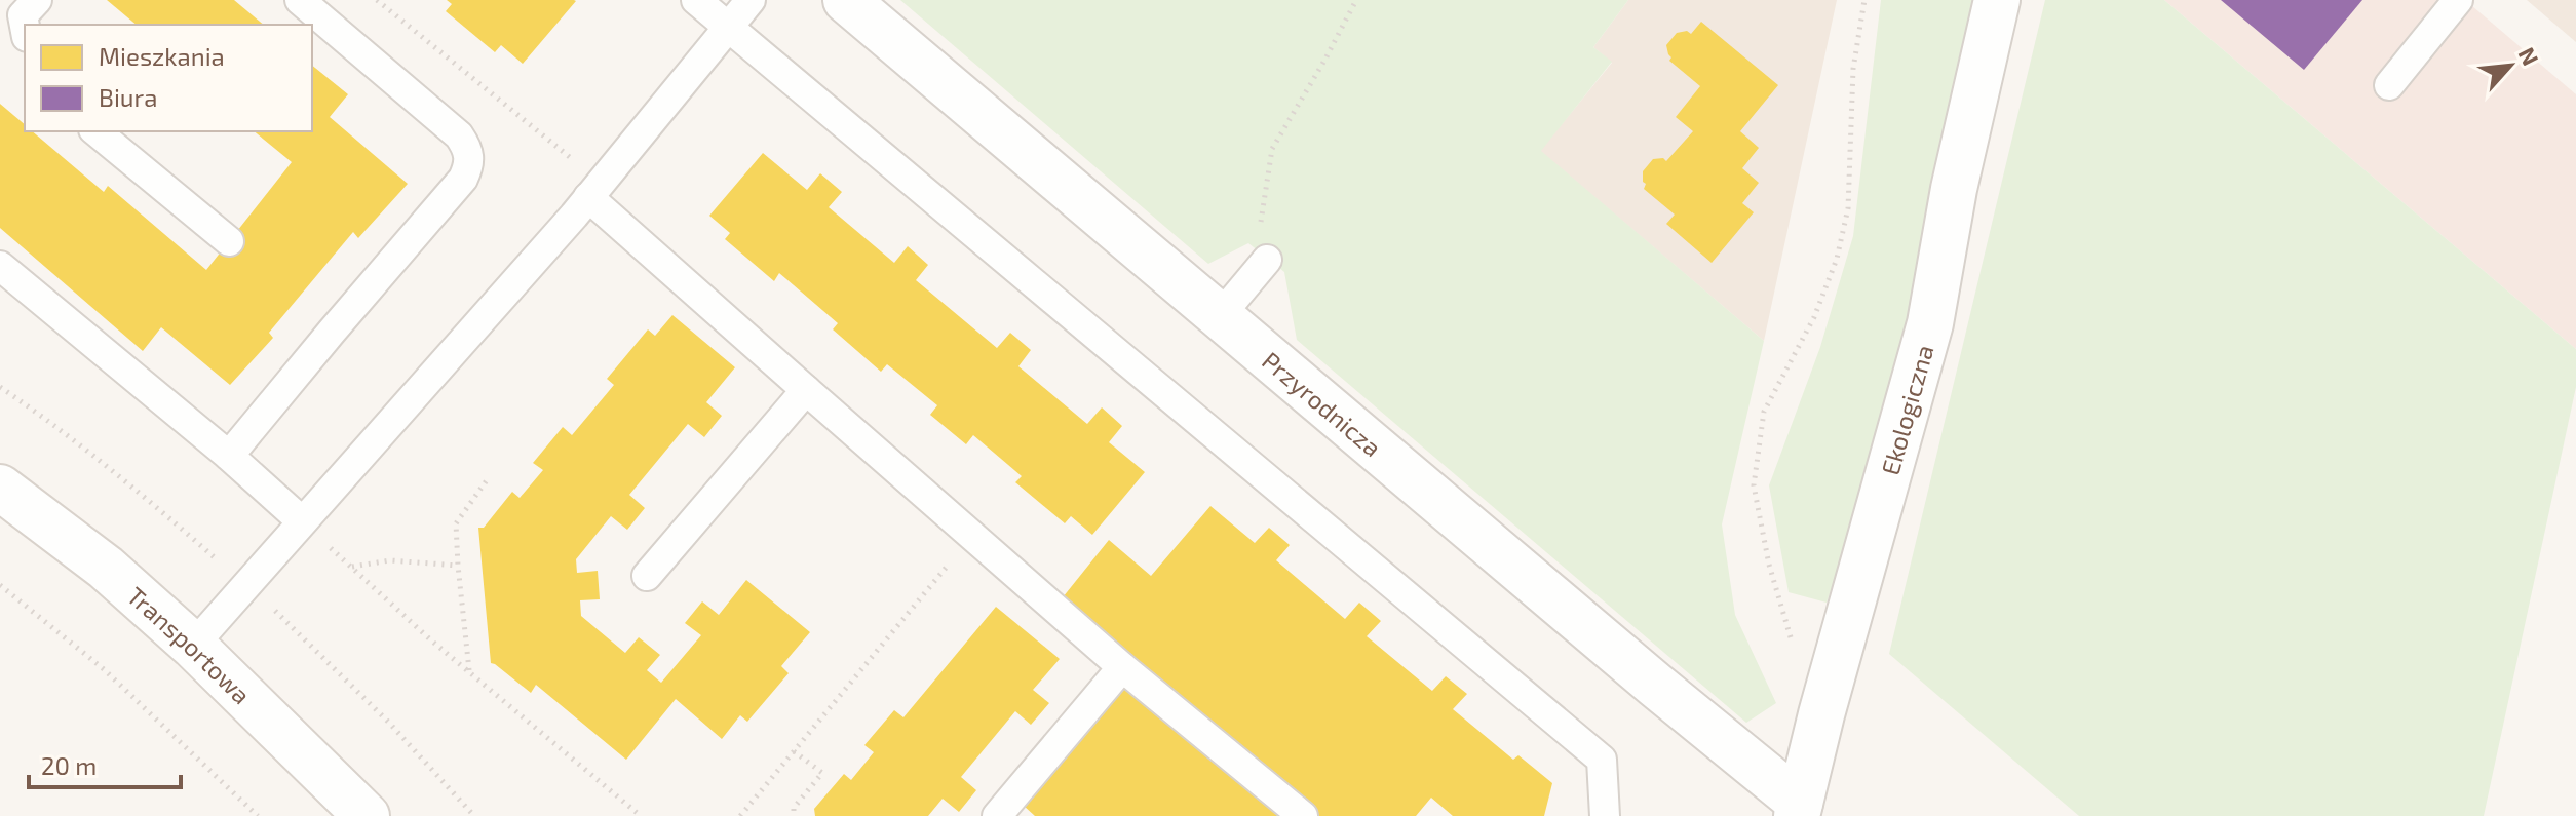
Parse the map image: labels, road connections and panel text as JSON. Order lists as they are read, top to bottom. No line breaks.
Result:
{"streets":{"street":["Przyrodnicza","Ekologiczna","Transportowa"]},"crossings":[["Przyrodnicza","Ekologiczna"]],"legend":["Mieszkania","Biura"],"scale_bar":"20 m","north":"top right"}
